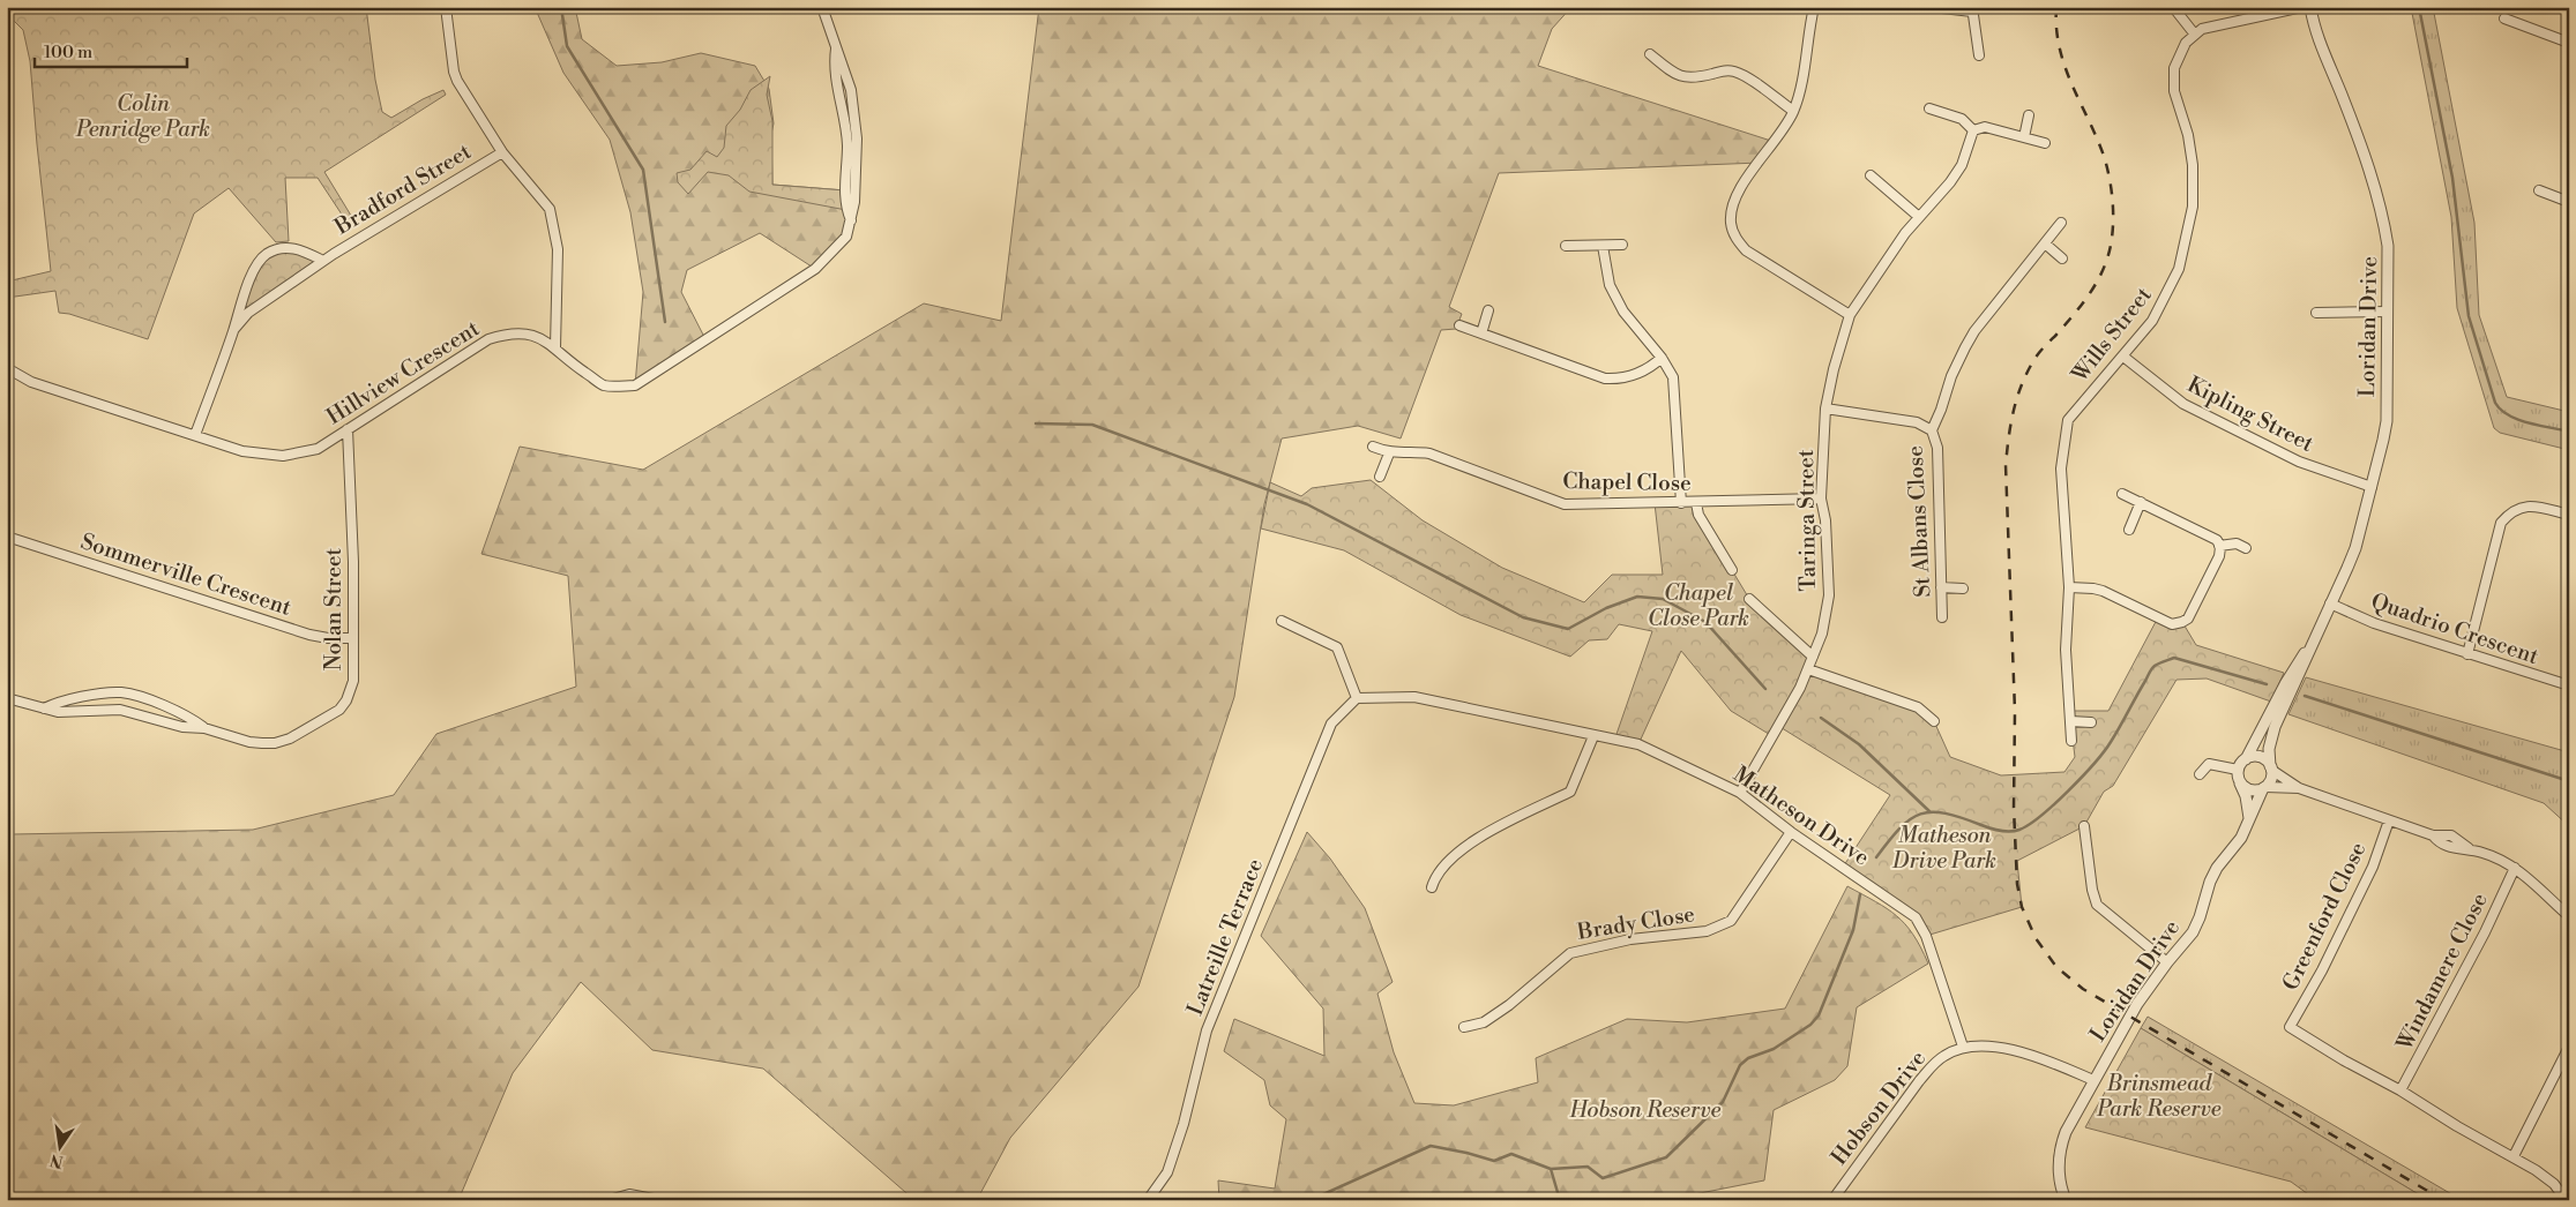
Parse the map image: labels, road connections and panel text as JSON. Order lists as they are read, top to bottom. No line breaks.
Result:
{"streets":{"street":["Bradford Street","Loridan Drive","Wills Street","Hillview Crescent","Kipling Street","Chapel Close","Taringa Street","St Albans Close","Sommerville Crescent","Nolan Street","Quadrio Crescent","Matheson Drive","Greenford Close","Brady Close","Latreille Terrace","Windamere Close","Hobson Drive"]},"crossings":[["Bradford Street","Hillview Crescent"],["Loridan Drive","Kipling Street"],["Loridan Drive","Quadrio Crescent"],["Loridan Drive","Hobson Drive"],["Wills Street","Kipling Street"],["Hillview Crescent","Nolan Street"],["Chapel Close","Taringa Street"],["Taringa Street","Matheson Drive"],["Sommerville Crescent","Nolan Street"],["Matheson Drive","Brady Close"],["Matheson Drive","Latreille Terrace"],["Matheson Drive","Hobson Drive"],["Greenford Close","Windamere Close"]],"parks":["Colin Penridge Park","Chapel Close Park","Matheson Drive Park","Brinsmead Park Reserve","Hobson Reserve"],"scale_bar":"100 m","north":"bottom"}
